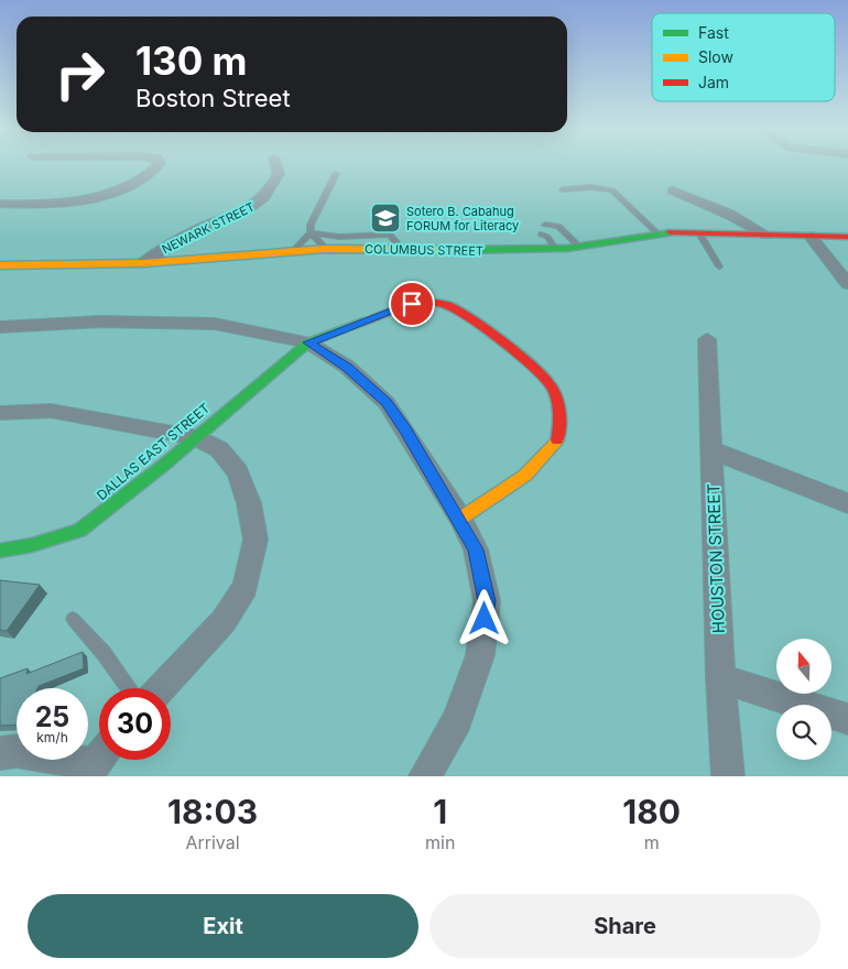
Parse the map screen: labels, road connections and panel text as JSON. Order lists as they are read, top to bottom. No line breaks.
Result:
{"streets":{"street":["NEWARK STREET","COLUMBUS STREET","DALLAS EAST STREET","HOUSTON STREET"]},"crossings":[["NEWARK STREET","COLUMBUS STREET"]],"places":{"school or university":["Sotero B. Cabahug FORUM for Literacy"]},"legend":["Fast","Slow","Jam"],"north":"top","page":{"turn":["130 m","Boston Street"],"speed":"25 km/h","limit":"30","eta":["18:03","Arrival","1","min","180","m"],"buttons":["Exit","Share"]}}
